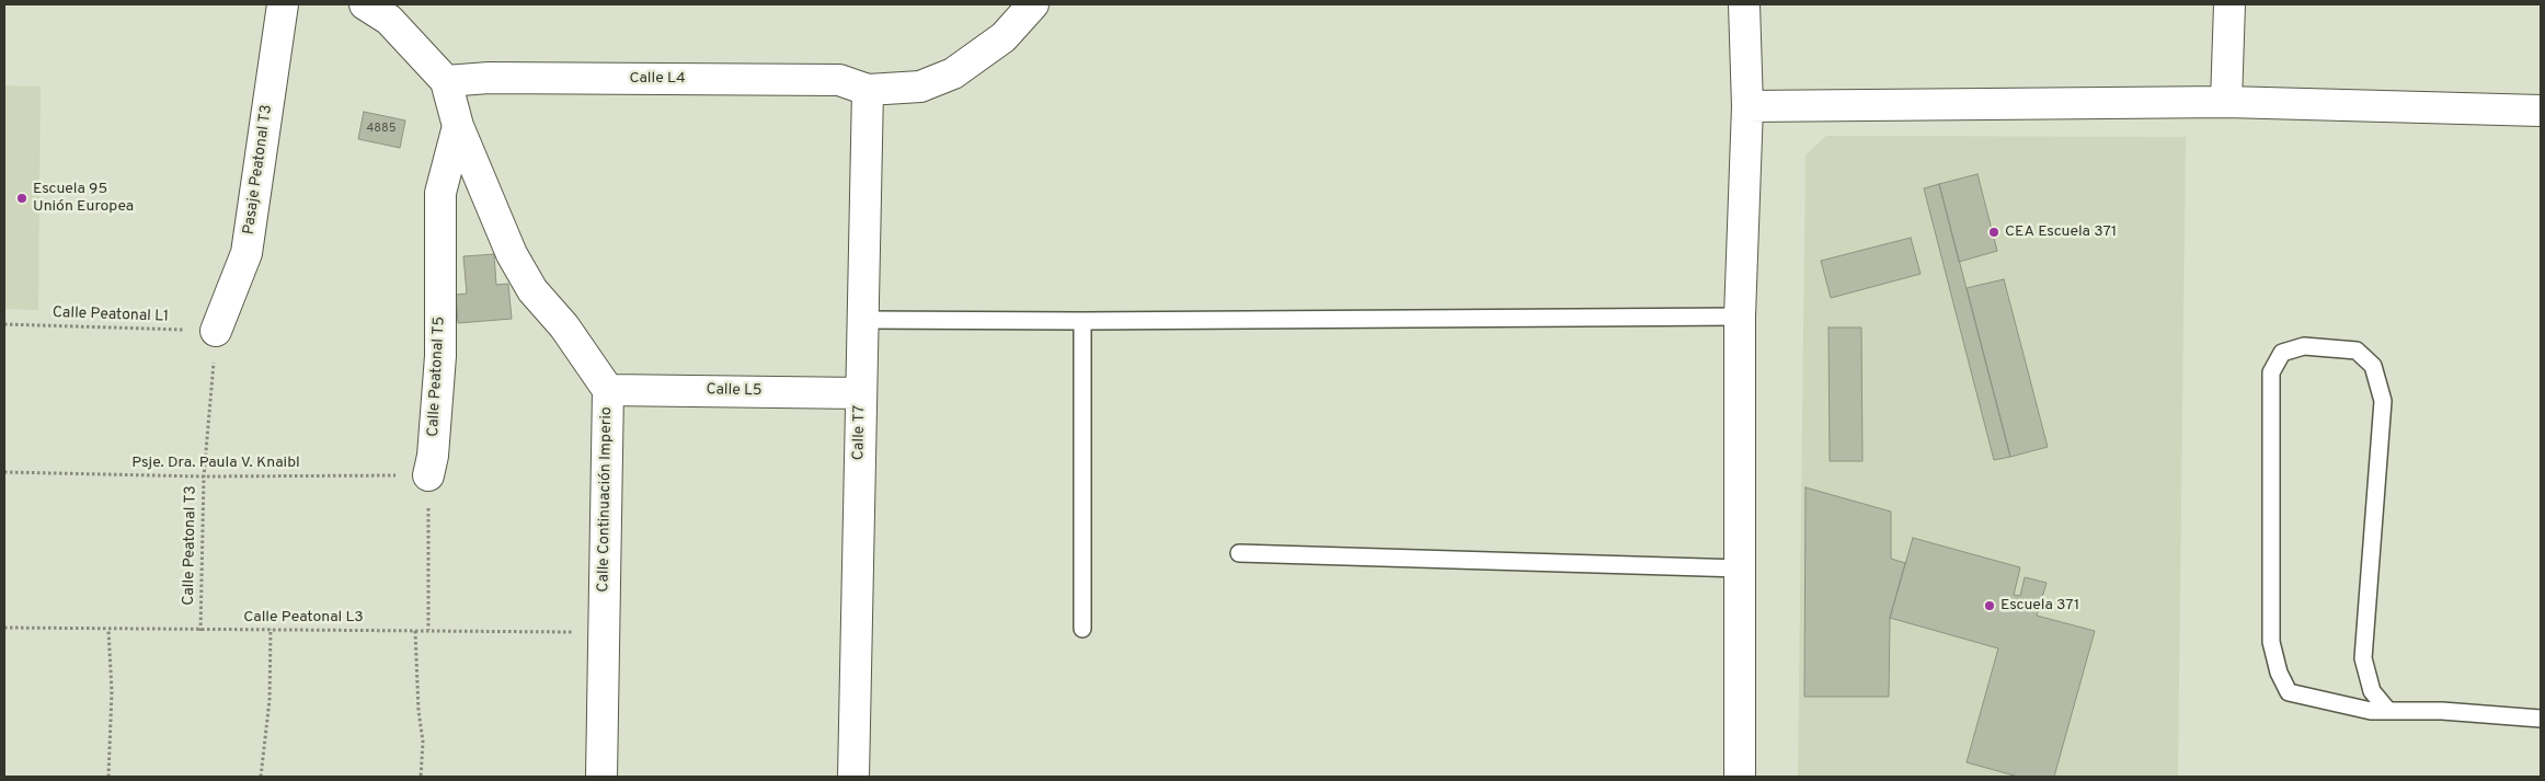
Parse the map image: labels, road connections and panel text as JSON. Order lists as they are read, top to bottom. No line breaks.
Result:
{"streets":{"street":["Calle L4","Pasaje Peatonal T3","Calle Peatonal T5","Calle L5","Calle T7","Calle Continuación Imperio"],"path":["Calle Peatonal L1","Psje. Dra. Paula V. Knaibl","Calle Peatonal T3","Calle Peatonal L3"]},"crossings":[["Calle L4","Calle T7"],["Calle L4","Calle Continuación Imperio"],["Pasaje Peatonal T3","Calle Peatonal L1"],["Pasaje Peatonal T3","Calle Peatonal T3"],["Calle Peatonal L1","Calle Peatonal T3"],["Calle Peatonal T5","Psje. Dra. Paula V. Knaibl"],["Calle Peatonal T5","Calle Continuación Imperio"],["Calle L5","Calle T7"],["Calle L5","Calle Continuación Imperio"],["Psje. Dra. Paula V. Knaibl","Calle Peatonal T3"],["Calle Continuación Imperio","Calle Peatonal L3"],["Calle Peatonal T3","Calle Peatonal L3"]],"places":["Escuela 95 Unión Europea","CEA Escuela 371","Escuela 371"],"house_numbers":["4885"]}
